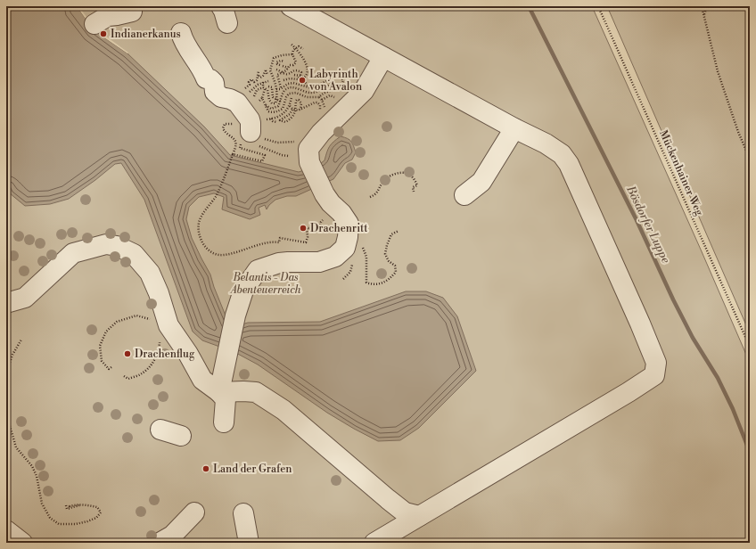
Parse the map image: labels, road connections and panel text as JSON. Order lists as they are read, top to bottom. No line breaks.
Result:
{"streets":{"path":["Mückenhainer Weg"]},"water":["Bösdorfer Luppe"],"parks":["Belantis - Das Abenteuerreich"],"places":["Indianerkanus","Labyrinth von Avalon","Drachenritt","Drachenflug","Land der Grafen"]}
